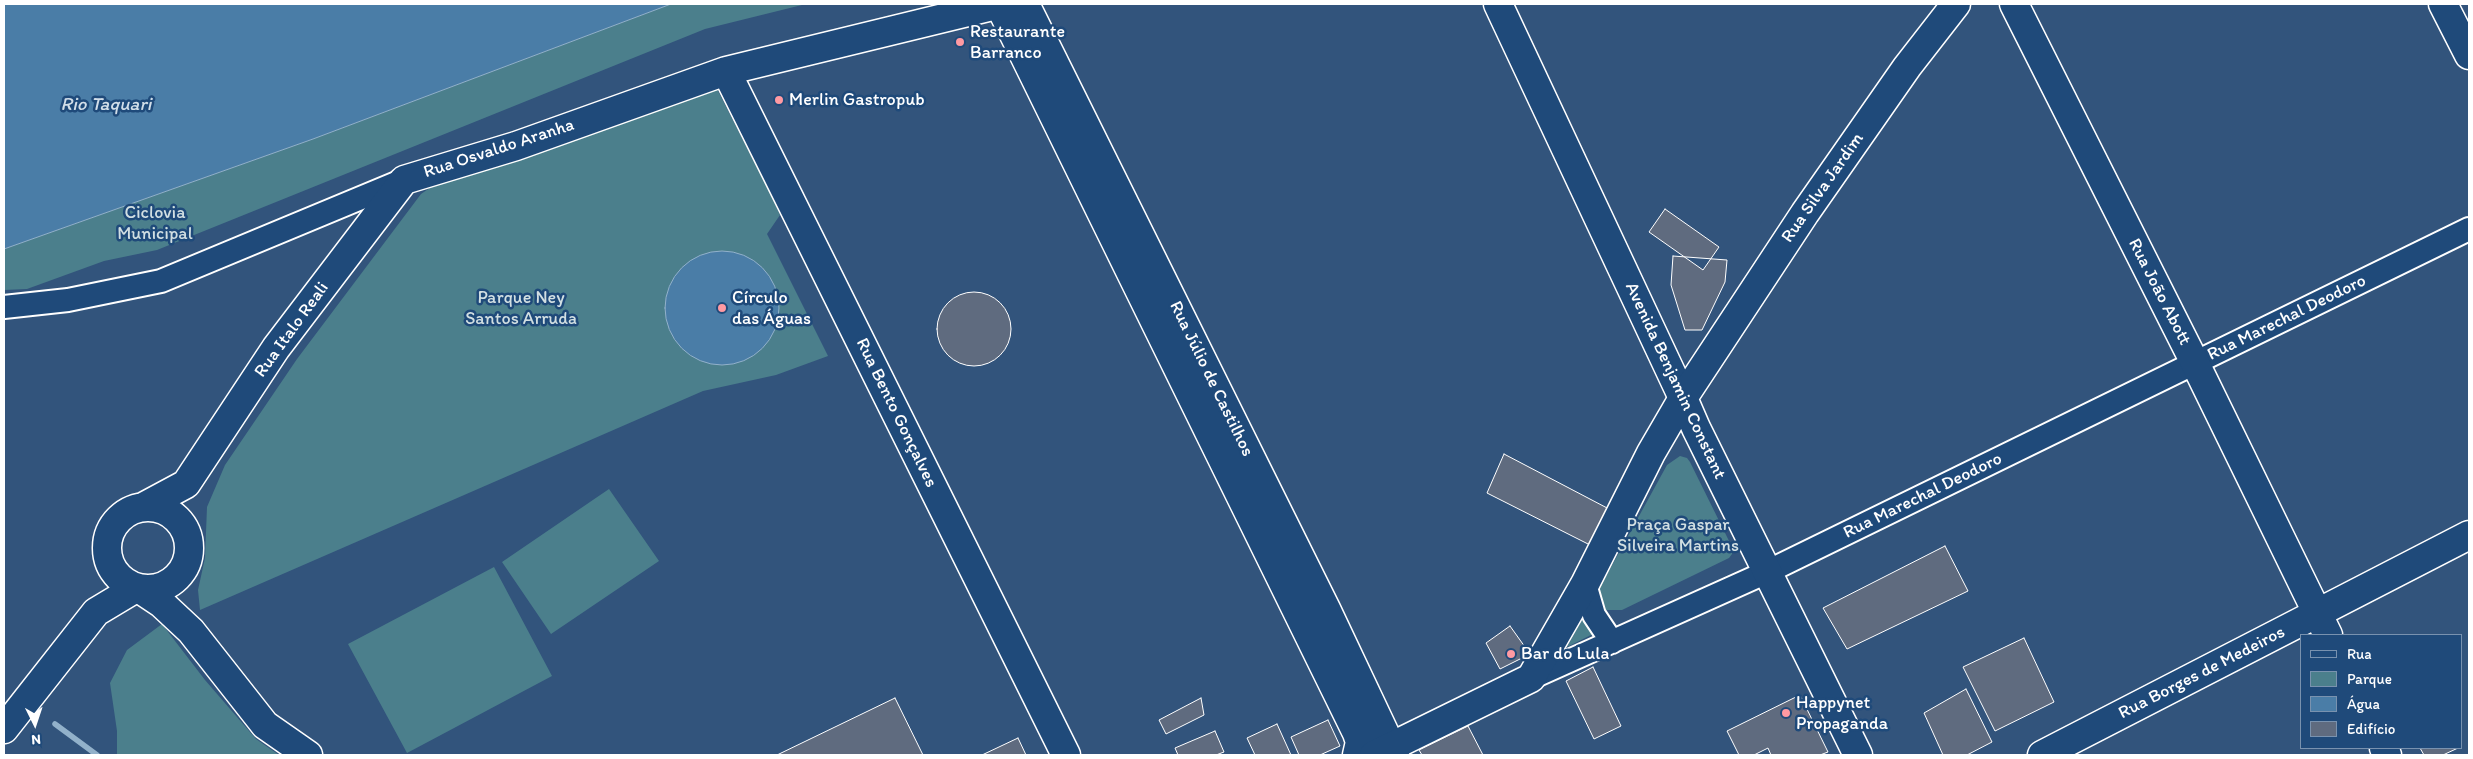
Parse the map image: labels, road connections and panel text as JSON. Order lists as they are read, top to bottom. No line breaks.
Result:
{"streets":{"street":["Rua Osvaldo Aranha","Rua Silva Jardim","Rua João Abott","Rua Marechal Deodoro","Rua Italo Reali","Rua Júlio de Castilhos","Avenida Benjamin Constant","Rua Bento Gonçalves","Rua Borges de Medeiros"]},"crossings":[["Rua Osvaldo Aranha","Rua Italo Reali"],["Rua Osvaldo Aranha","Rua Júlio de Castilhos"],["Rua Osvaldo Aranha","Rua Bento Gonçalves"],["Rua Silva Jardim","Rua Marechal Deodoro"],["Rua Silva Jardim","Avenida Benjamin Constant"],["Rua João Abott","Rua Marechal Deodoro"],["Rua João Abott","Rua Borges de Medeiros"],["Rua Marechal Deodoro","Rua Júlio de Castilhos"],["Rua Marechal Deodoro","Avenida Benjamin Constant"]],"water":["Rio Taquari"],"parks":["Ciclovia Municipal","Parque Ney Santos Arruda","Praça Gaspar Silveira Martins"],"places":["Restaurante Barranco","Merlin Gastropub","Círculo das Águas","Bar do Lula","Happynet Propaganda"],"legend":["Rua","Parque","Água","Edifício"],"north":"bottom"}
